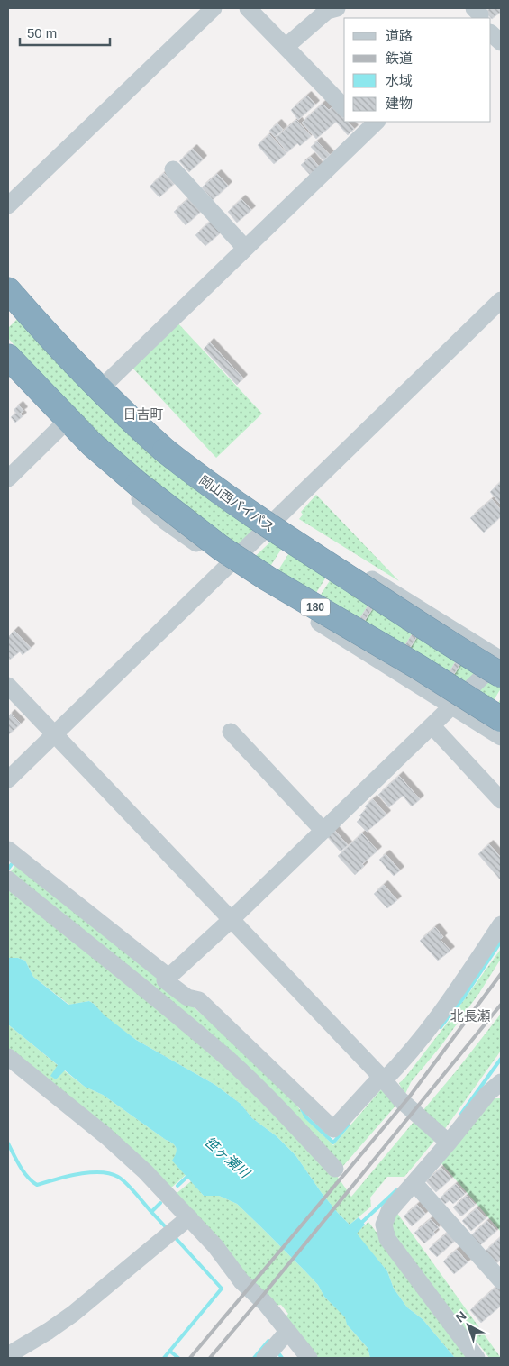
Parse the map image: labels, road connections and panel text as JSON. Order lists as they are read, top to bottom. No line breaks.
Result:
{"streets":{"highway":["岡山西バイパス","180"]},"districts":["日吉町","北長瀬"],"water":["笹ヶ瀬川"],"legend":["道路","鉄道","水域","建物"],"scale_bar":"50 m","north":"top left"}
